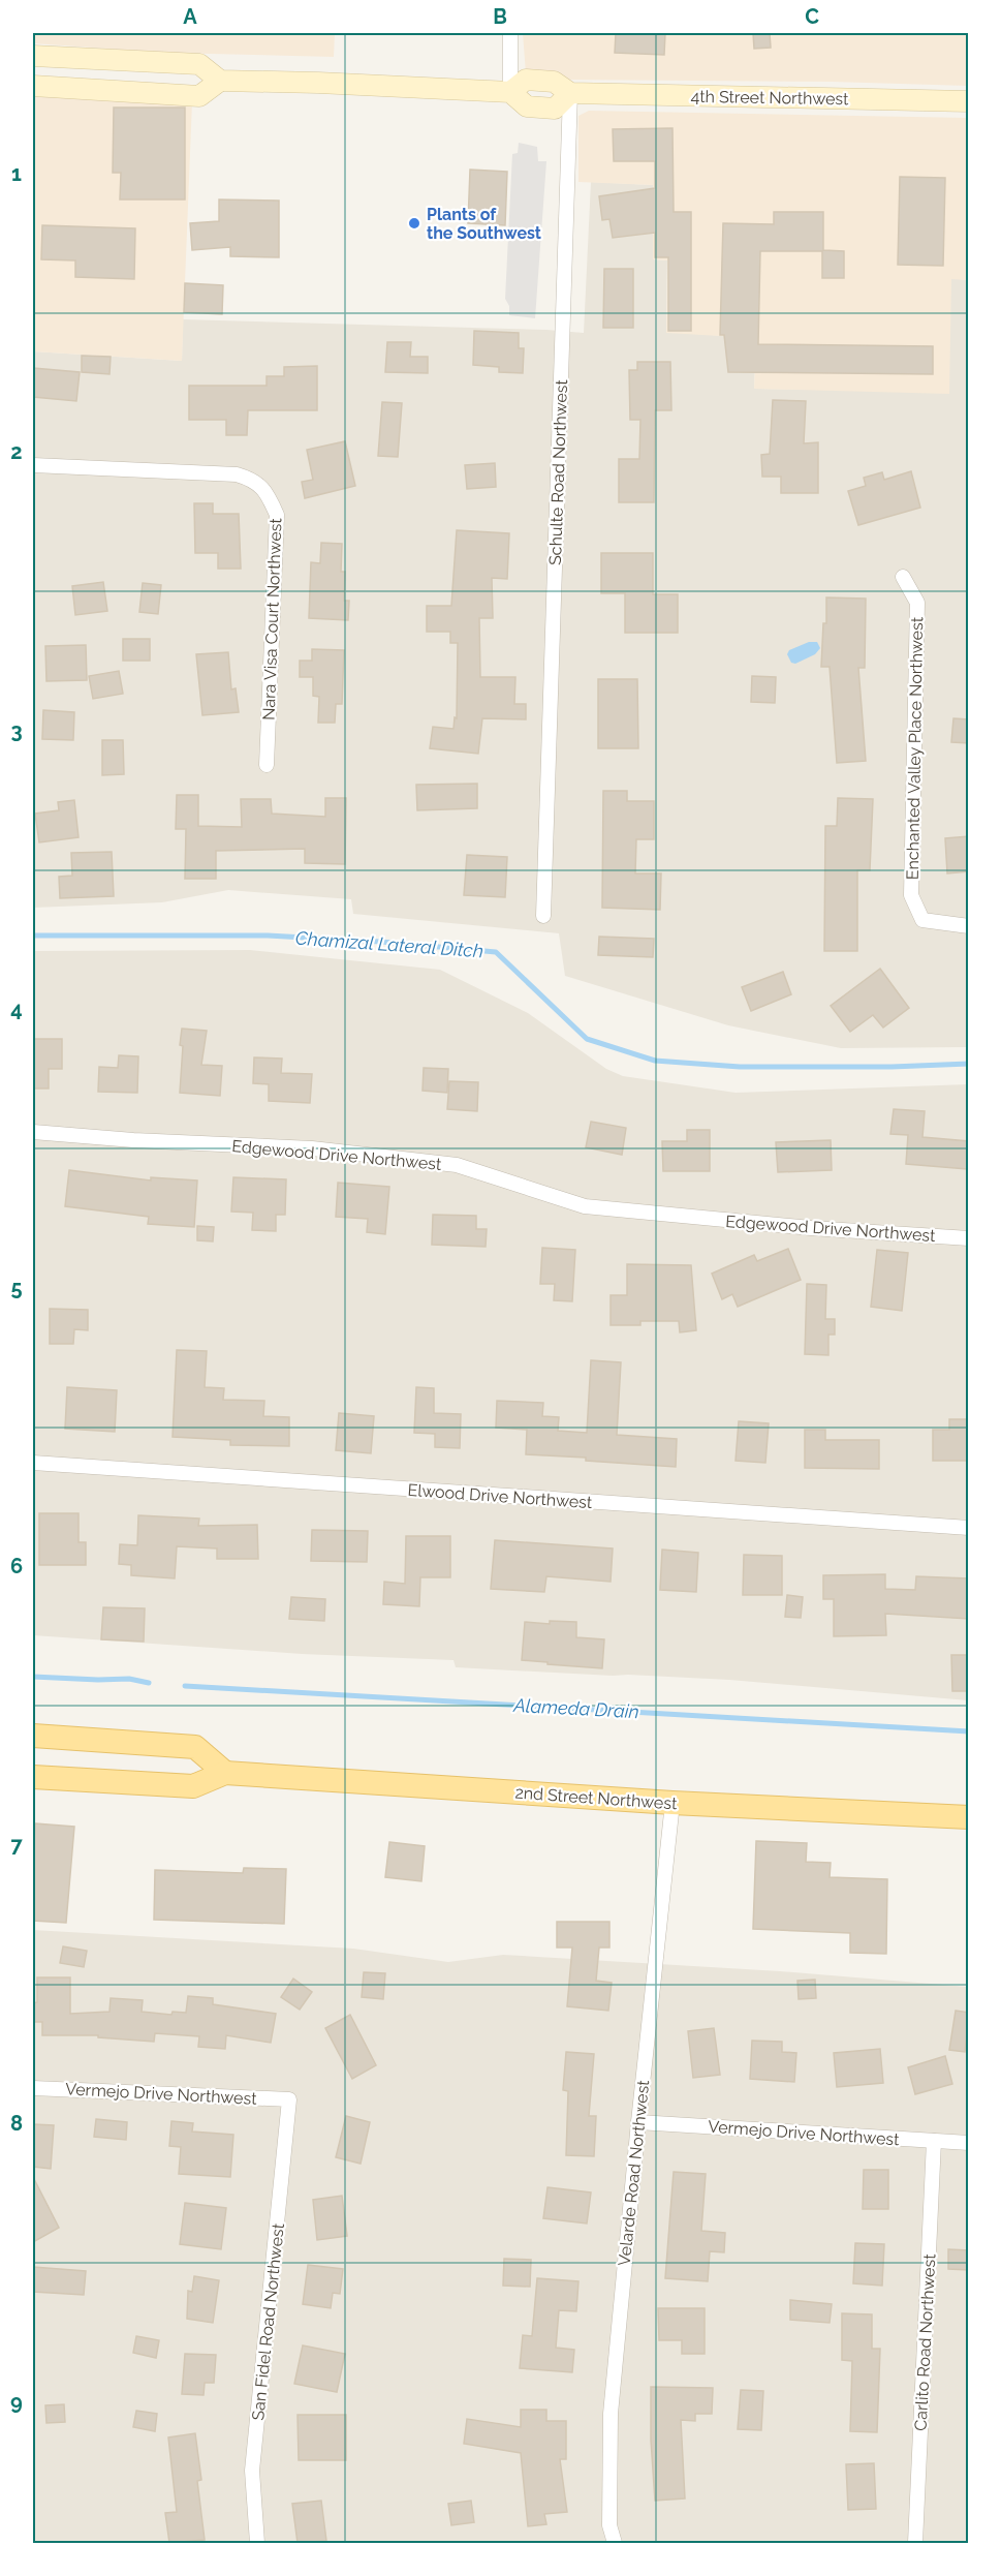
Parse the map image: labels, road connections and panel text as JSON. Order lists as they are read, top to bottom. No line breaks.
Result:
{"streets":{"main road":["4th Street Northwest","2nd Street Northwest"],"street":["Schulte Road Northwest","Nara Visa Court Northwest","Enchanted Valley Place Northwest","Edgewood Drive Northwest","Elwood Drive Northwest","Vermejo Drive Northwest","Velarde Road Northwest","San Fidel Road Northwest","Carlito Road Northwest"]},"crossings":[["4th Street Northwest","Schulte Road Northwest"],["2nd Street Northwest","Velarde Road Northwest"],["Vermejo Drive Northwest","Velarde Road Northwest"],["Vermejo Drive Northwest","San Fidel Road Northwest"],["Vermejo Drive Northwest","Carlito Road Northwest"]],"water":["Chamizal Lateral Ditch","Alameda Drain"],"places":["Plants of the Southwest"],"grid":{"columns":["A","B","C"],"rows":["1","2","3","4","5","6","7","8","9"]}}
